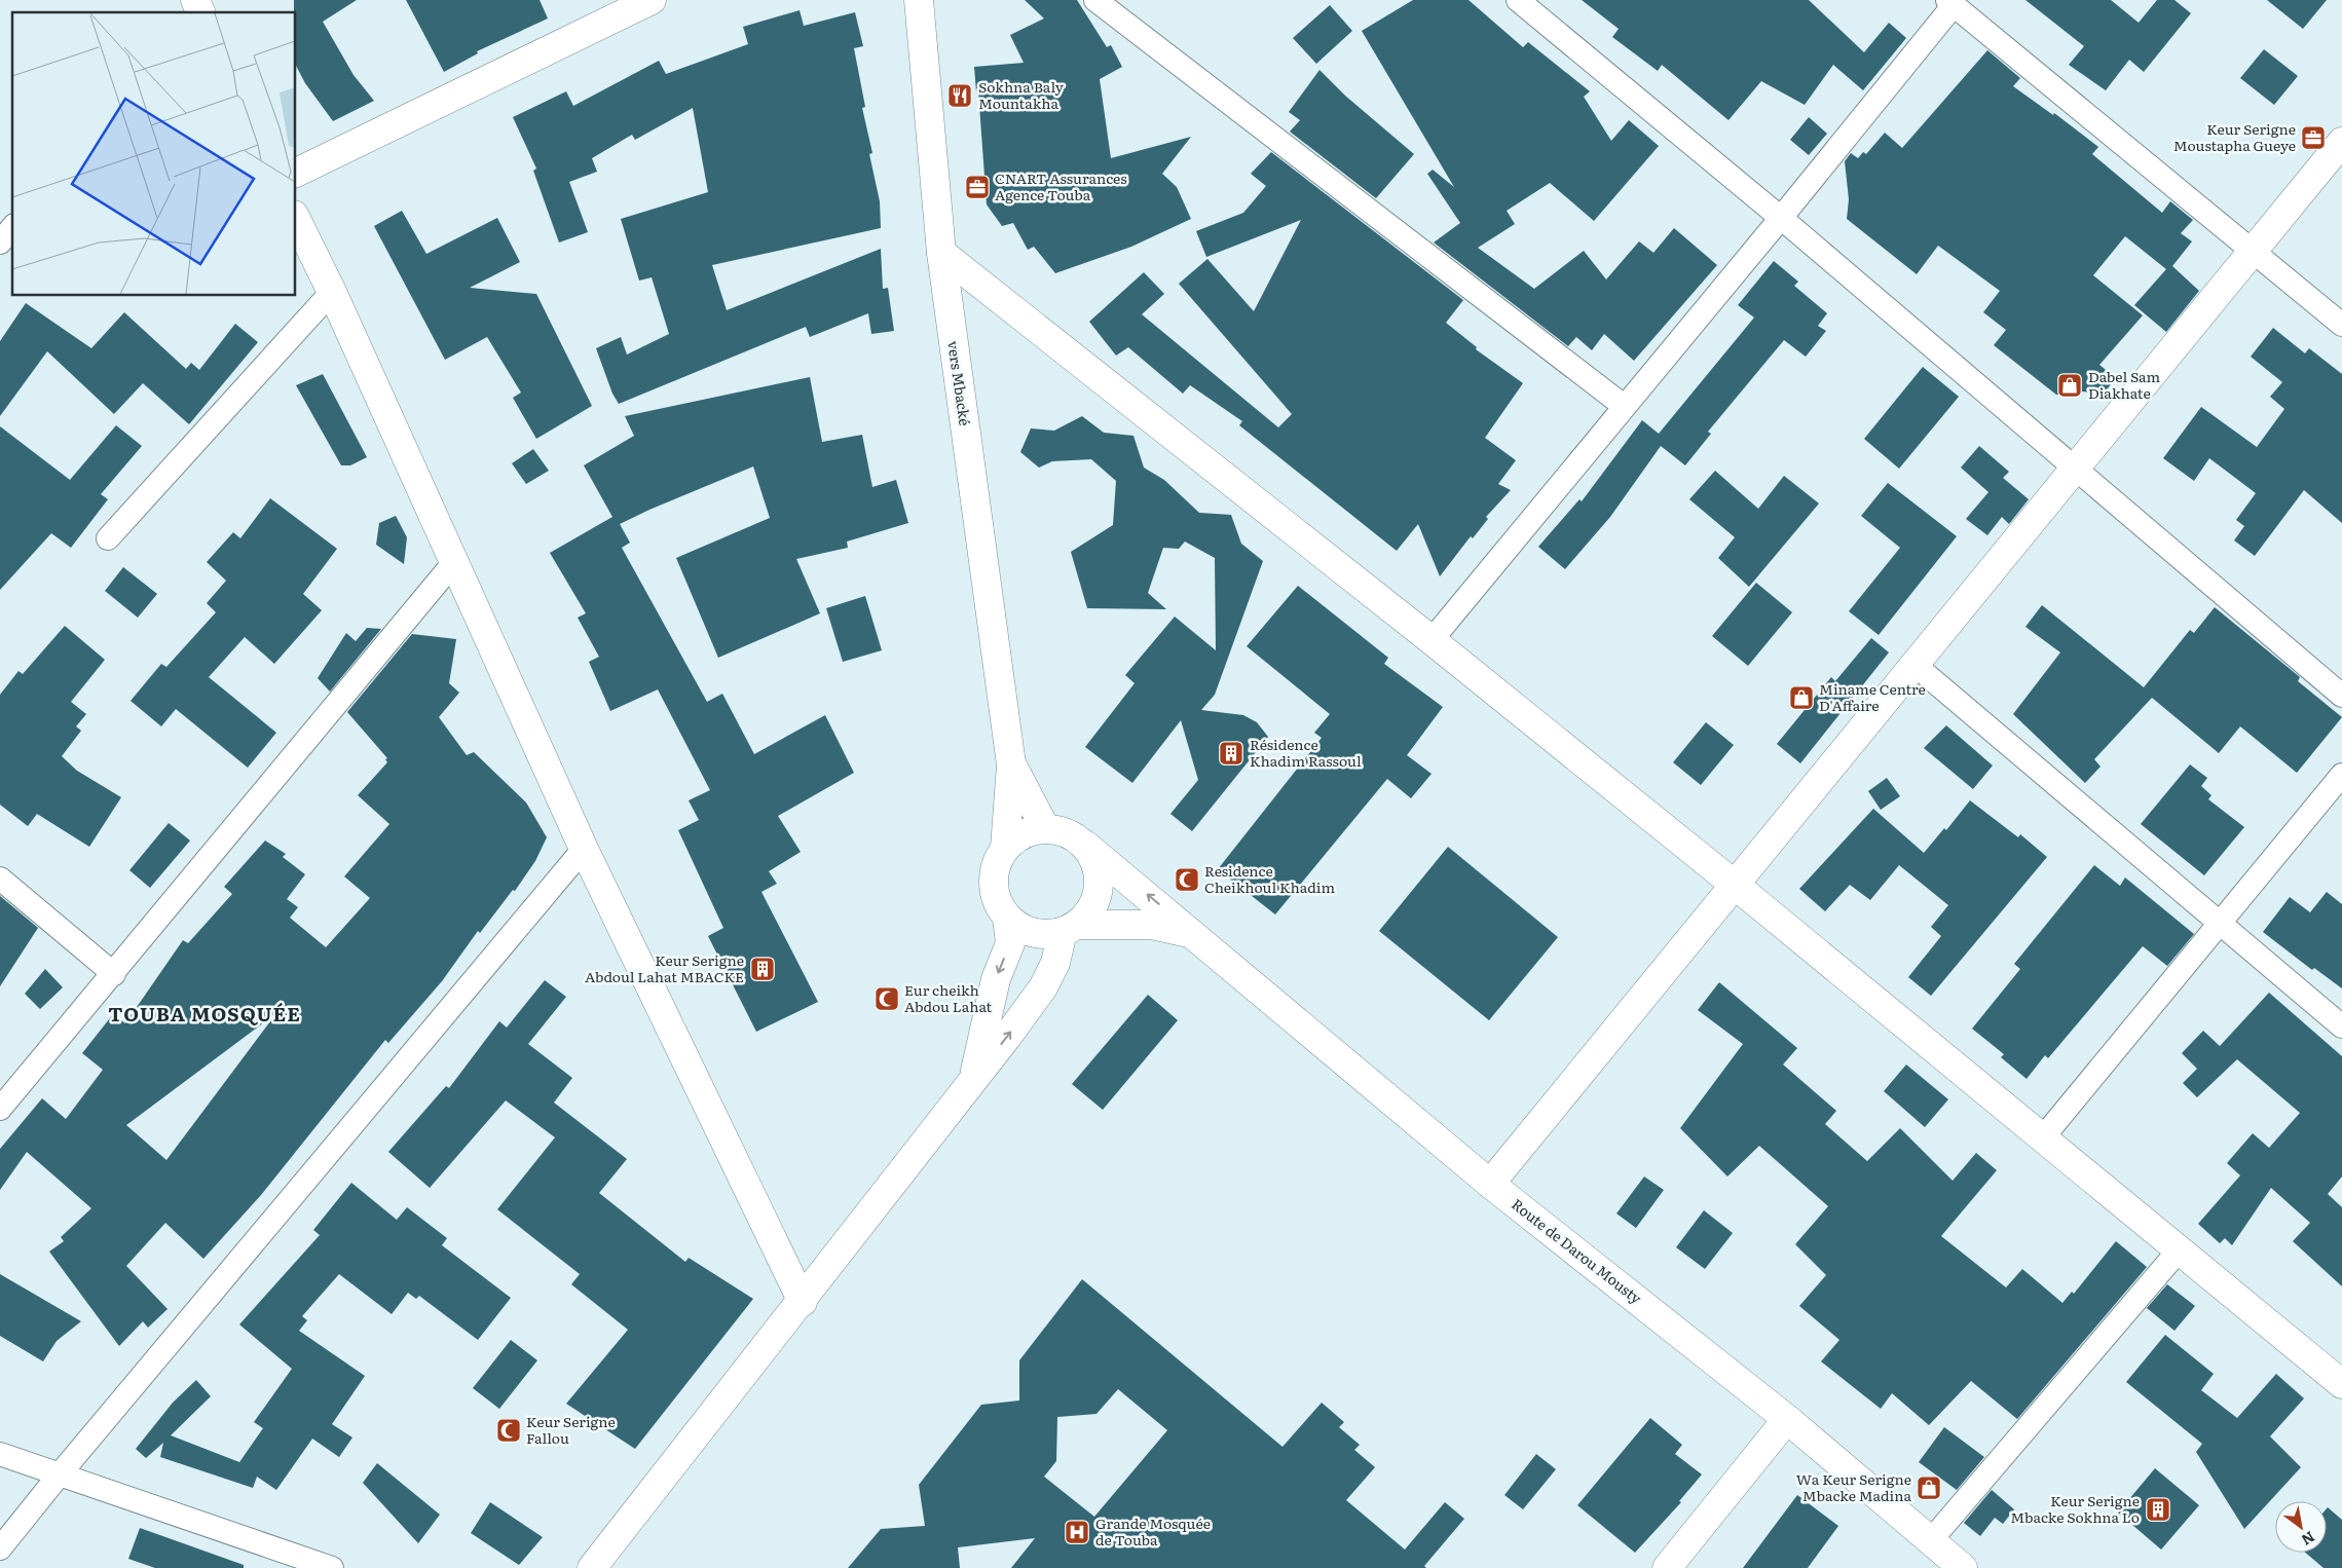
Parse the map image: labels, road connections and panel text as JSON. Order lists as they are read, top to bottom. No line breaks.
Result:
{"streets":{"main road":["vers Mbacké","Route de Darou Mousty"]},"crossings":[["vers Mbacké","Route de Darou Mousty"]],"districts":["TOUBA MOSQUÉE"],"places":{"restaurant":["Sokhna Baly Mountakha"],"office":["Keur Serigne Moustapha Gueye","CNART Assurances Agence Touba"],"shop":["Dabel Sam Diakhate","Miname Centre D'Affaire","Wa Keur Serigne Mbacke Madina"],"building":["Résidence Khadim Rassoul","Keur Serigne Abdoul Lahat MBACKE","Keur Serigne Mbacke Sokhna Lo"],"mosque":["Residence Cheikhoul Khadim","Eur cheikh Abdou Lahat","Keur Serigne Fallou"],"hospital":["Grande Mosquée de Touba"]},"north":"bottom right"}
